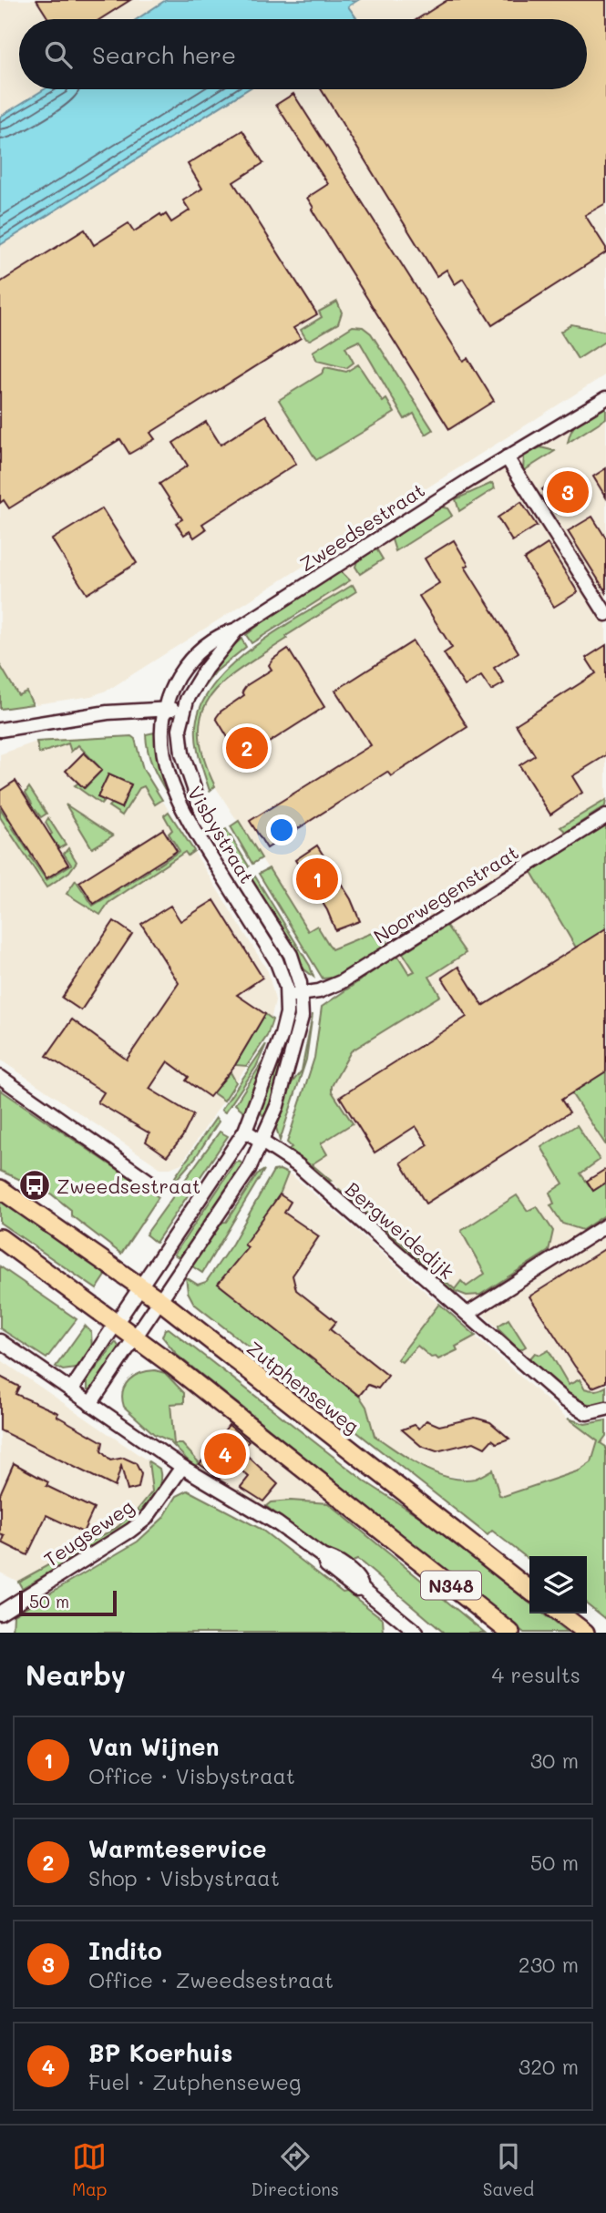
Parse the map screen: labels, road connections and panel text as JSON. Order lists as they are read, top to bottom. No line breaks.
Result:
{"streets":{"main road":["Zutphenseweg","N348"],"street":["Zweedsestraat","Visbystraat","Noorwegenstraat","Bergweidedijk","Teugseweg"]},"crossings":[["Zweedsestraat","Visbystraat"],["Visbystraat","Noorwegenstraat"]],"places":{"bus stop":["Zweedsestraat"]},"scale_bar":"50 m","page":{"search":"Search here","pins":["3","2","1","4"],"scale":"50 m","heading":["Nearby","4 results"],"list":[{"mark":"1","name":"Van Wijnen","note":"Office · Visbystraat","value":"30 m"},{"mark":"2","name":"Warmteservice","note":"Shop · Visbystraat","value":"50 m"},{"mark":"3","name":"Indito","note":"Office · Zweedsestraat","value":"230 m"},{"mark":"4","name":"BP Koerhuis","note":"Fuel · Zutphenseweg","value":"320 m"}],"nav":["Map","Directions","Saved"]}}
